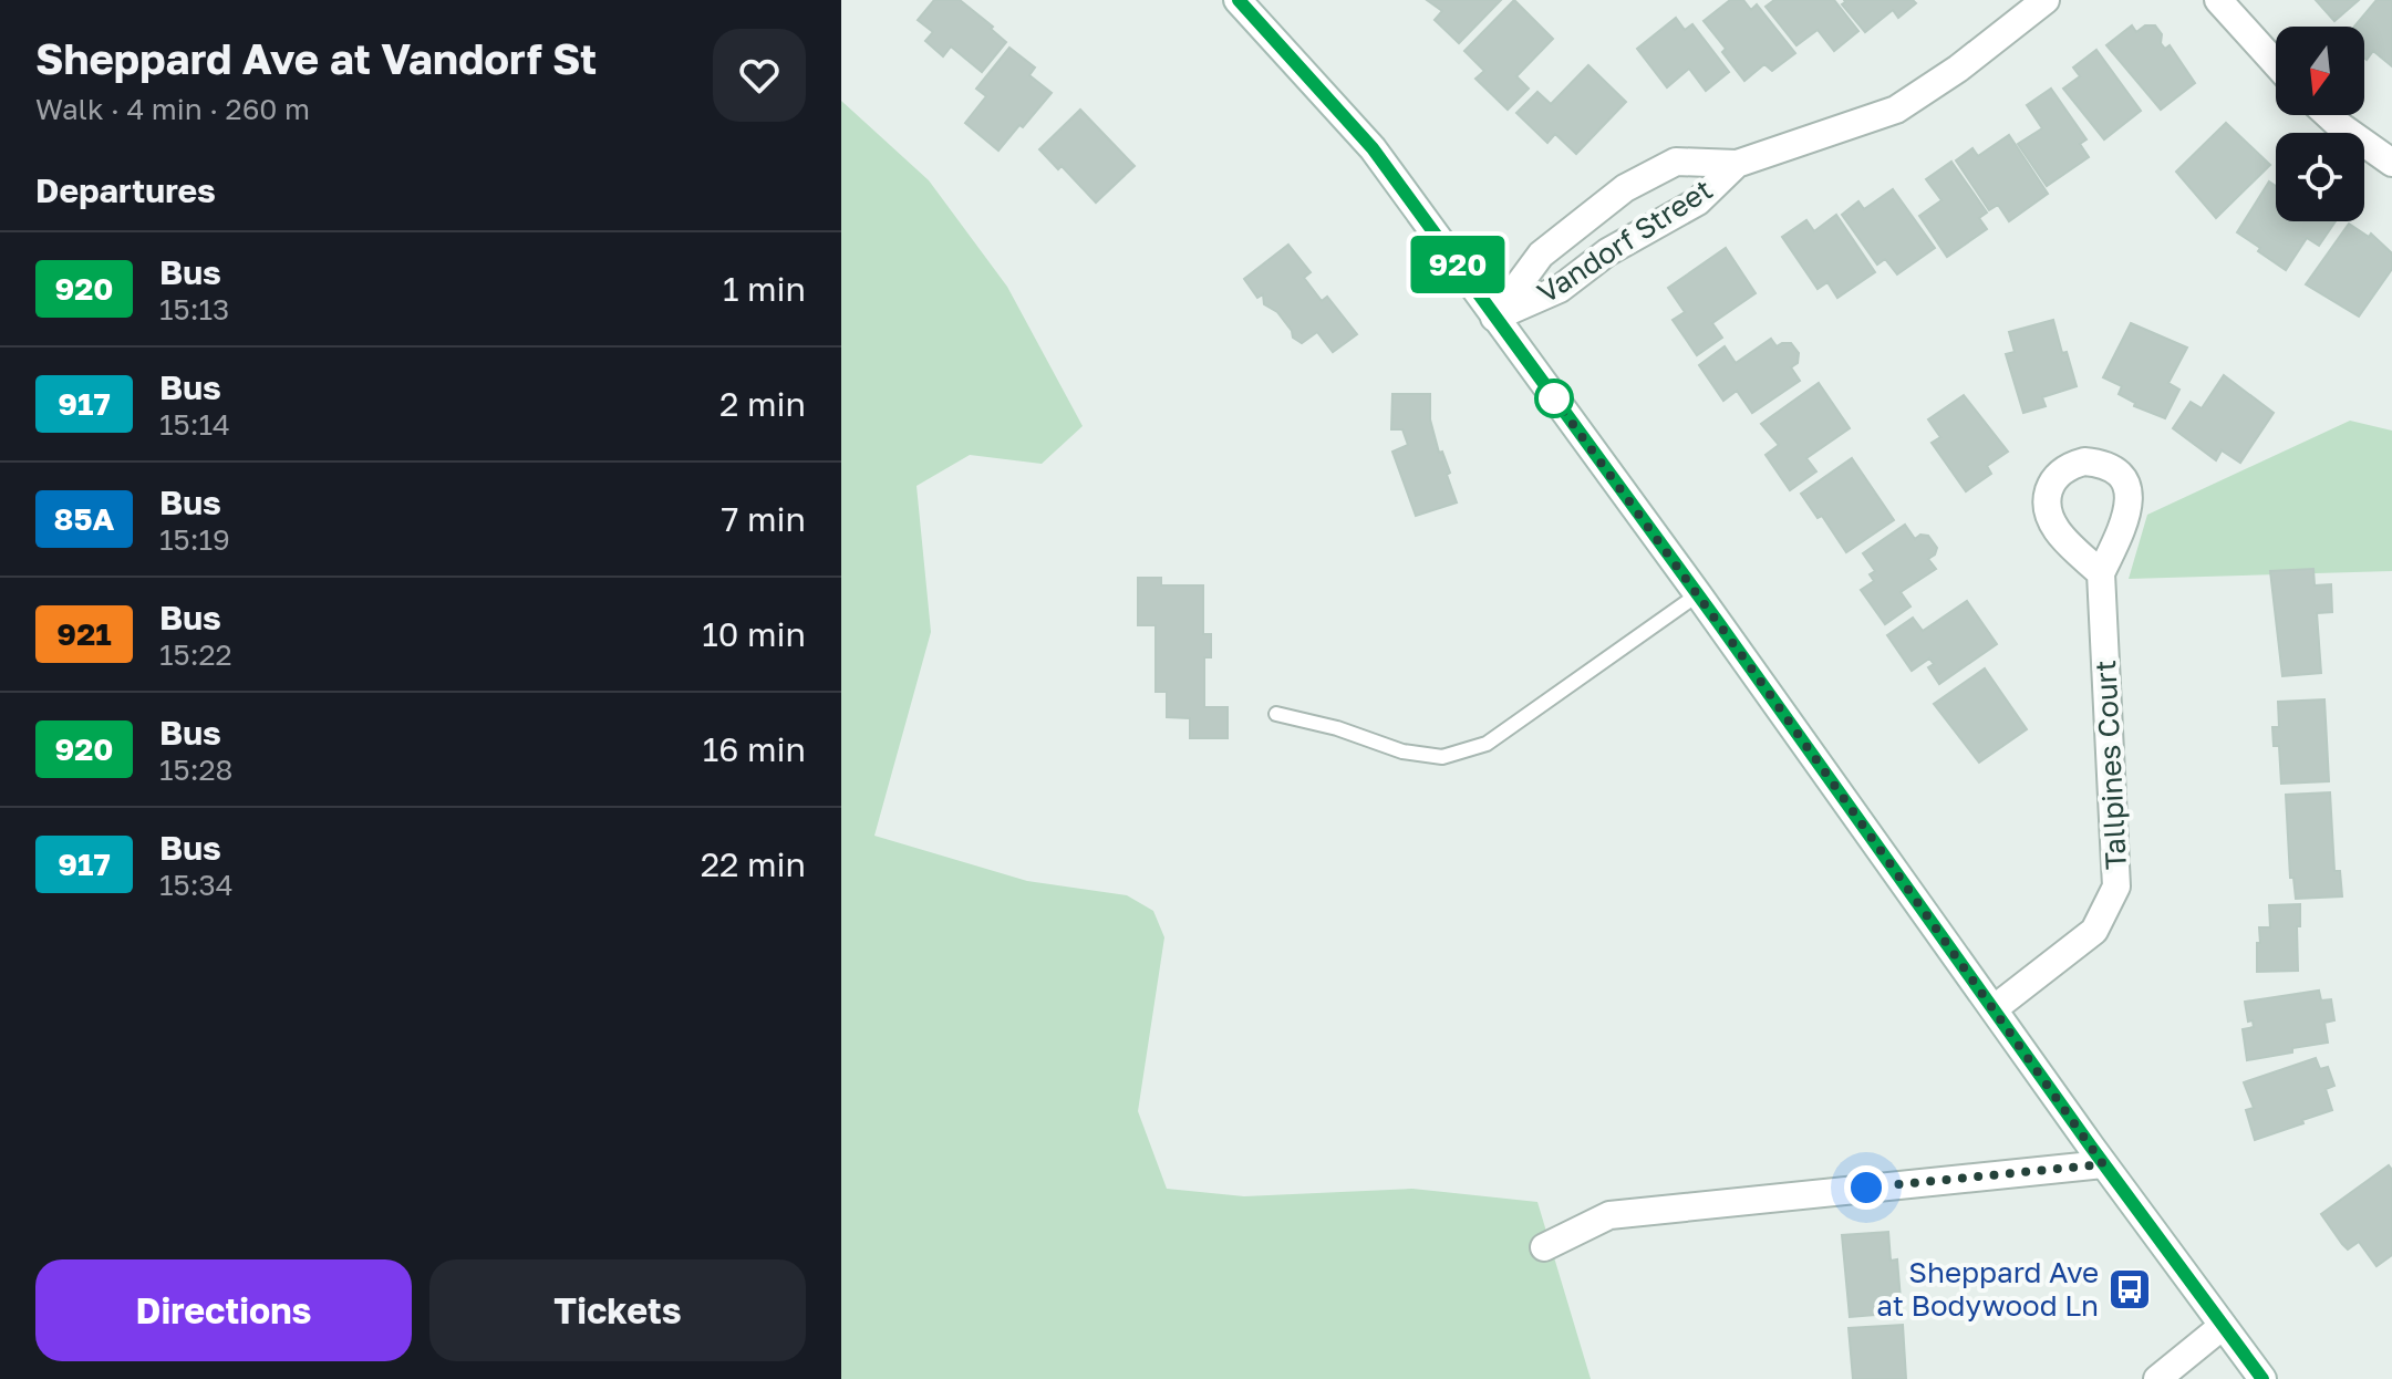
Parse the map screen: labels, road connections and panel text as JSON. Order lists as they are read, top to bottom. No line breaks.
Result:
{"streets":{"street":["Vandorf Street","Tallpines Court"]},"places":{"bus stop":["Sheppard Ave at Bodywood Ln"]},"lines":["bus line 920"],"north":"bottom","page":{"heading":[["Sheppard Ave at Vandorf St","Walk · 4 min · 260 m"],"Departures"],"on_map":"920","list":[{"mark":"920","name":"Bus","note":"15:13","value":"1 min"},{"mark":"917","name":"Bus","note":"15:14","value":"2 min"},{"mark":"85A","name":"Bus","note":"15:19","value":"7 min"},{"mark":"921","name":"Bus","note":"15:22","value":"10 min"},{"mark":"920","name":"Bus","note":"15:28","value":"16 min"},{"mark":"917","name":"Bus","note":"15:34","value":"22 min"}],"buttons":["Directions","Tickets"]}}
